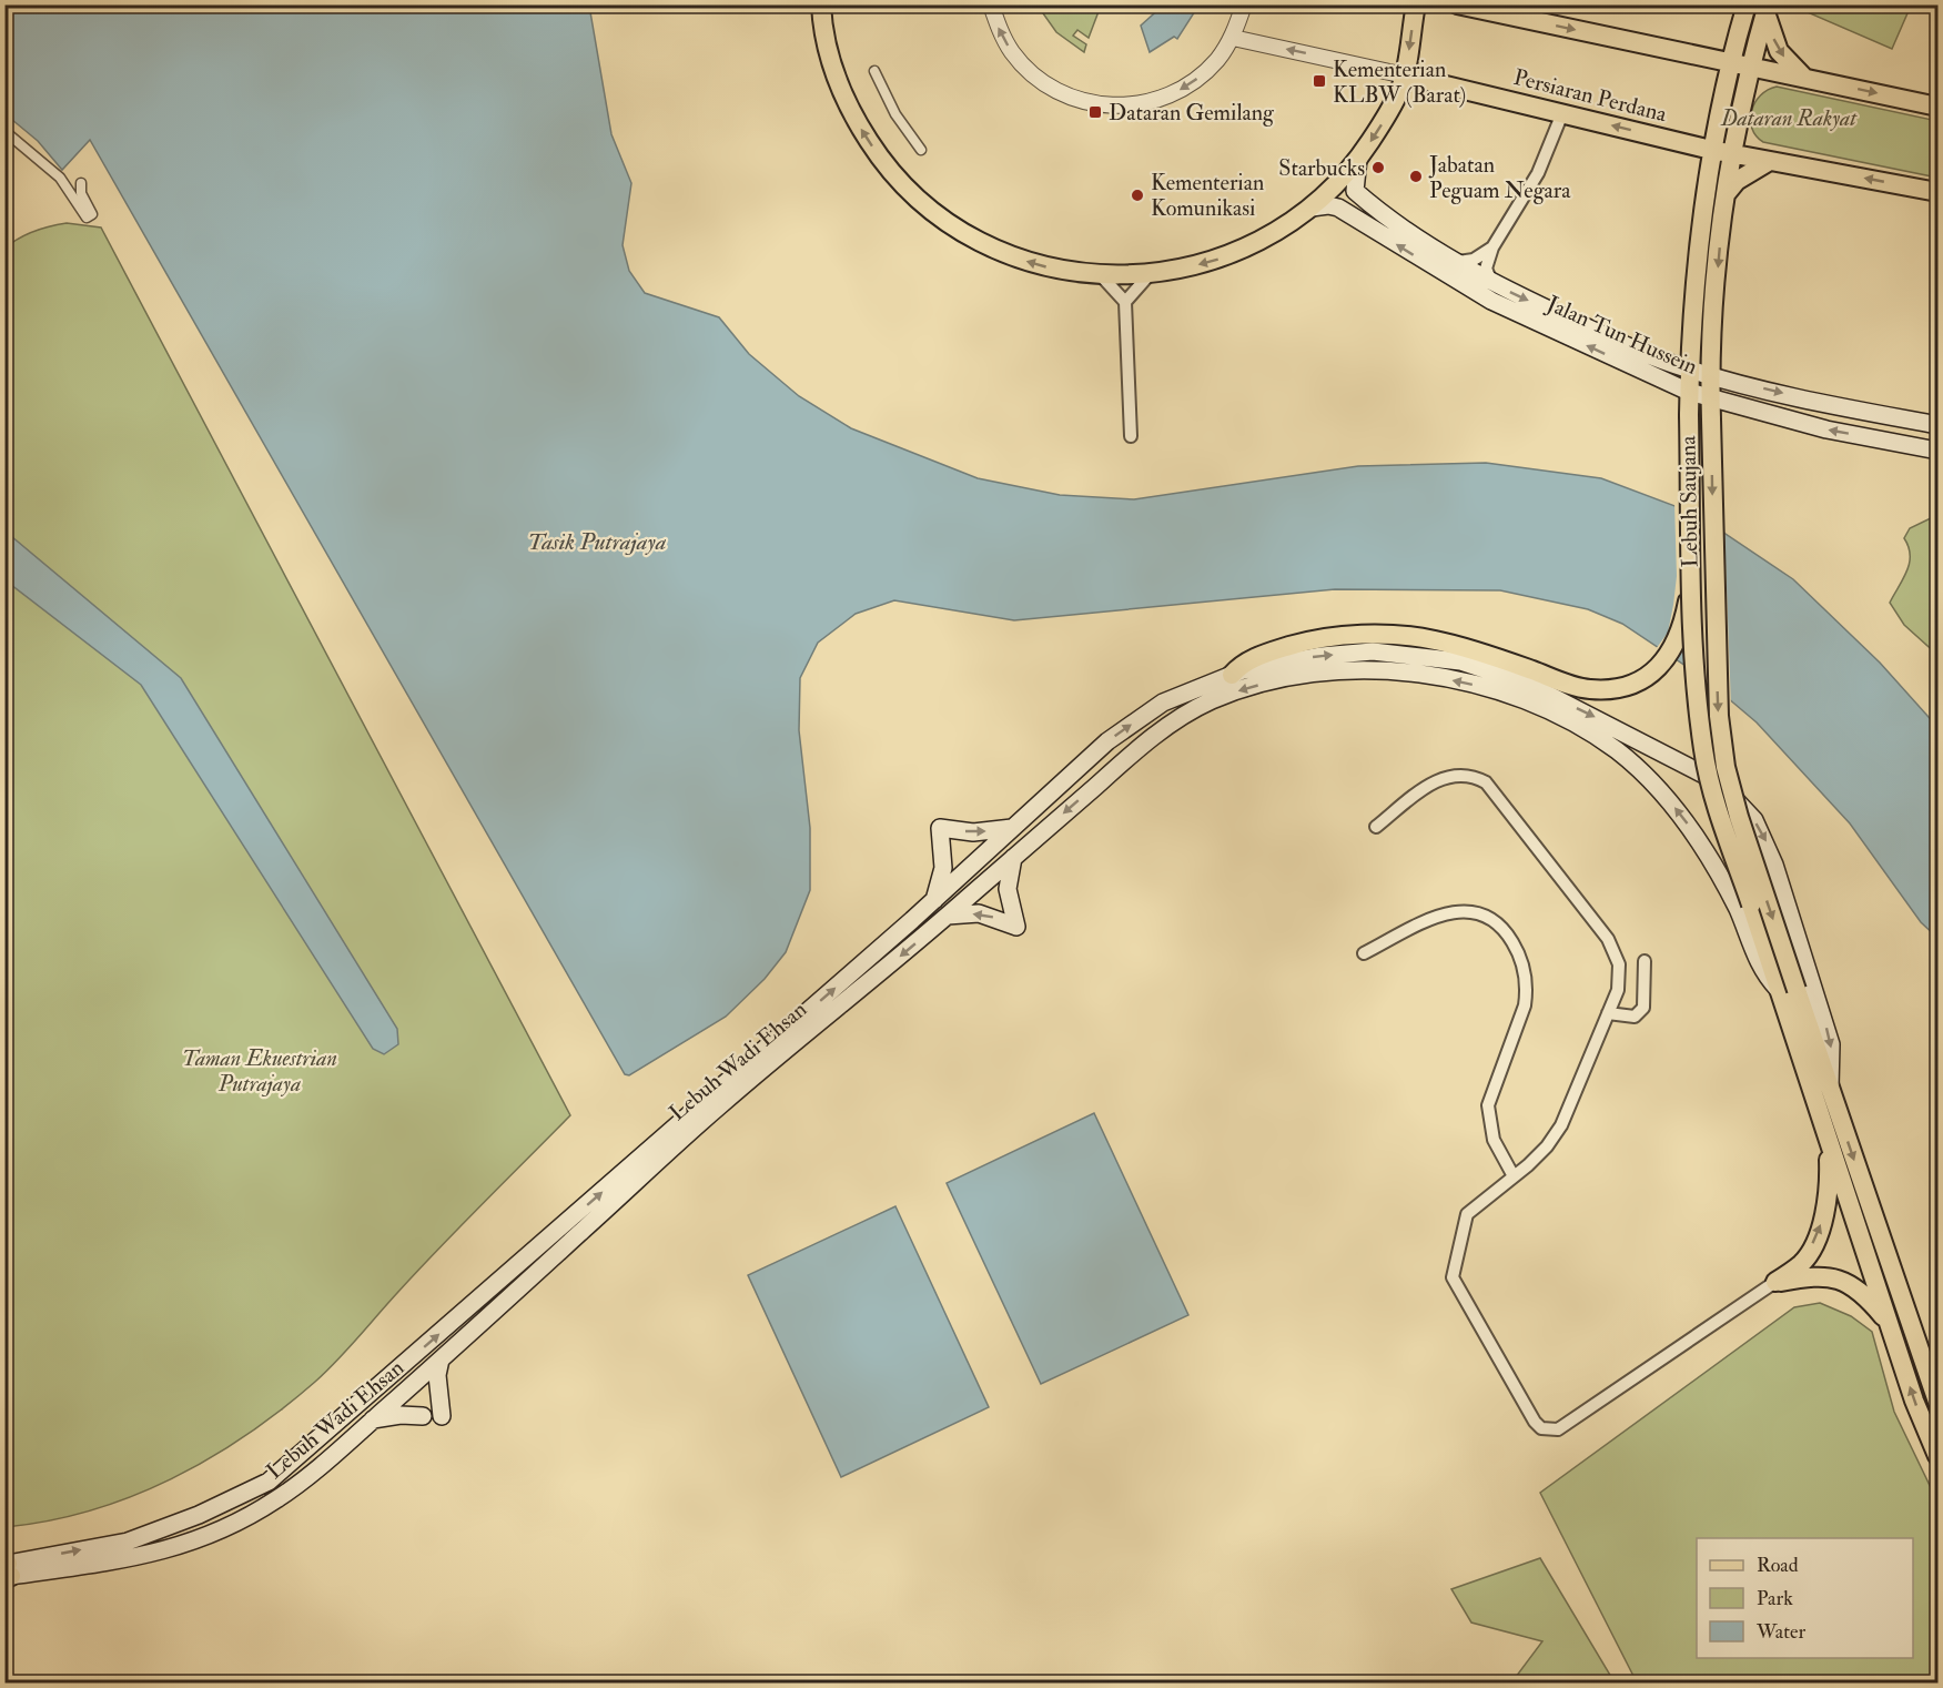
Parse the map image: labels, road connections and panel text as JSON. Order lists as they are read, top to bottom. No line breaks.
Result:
{"streets":{"main road":["Persiaran Perdana","Jalan Tun Hussein","Lebuh Saujana","Lebuh Wadi Ehsan"]},"crossings":[["Persiaran Perdana","Lebuh Saujana"],["Jalan Tun Hussein","Lebuh Saujana"],["Lebuh Saujana","Lebuh Wadi Ehsan"]],"one_way":["Persiaran Perdana"],"water":["Tasik Putrajaya"],"parks":["Dataran Rakyat","Taman Ekuestrian Putrajaya"],"places":{"transit":["Kementerian KLBW (Barat)","Dataran Gemilang"],"other":["Starbucks","Jabatan Peguam Negara","Kementerian Komunikasi"]},"legend":["Road","Park","Water"]}
